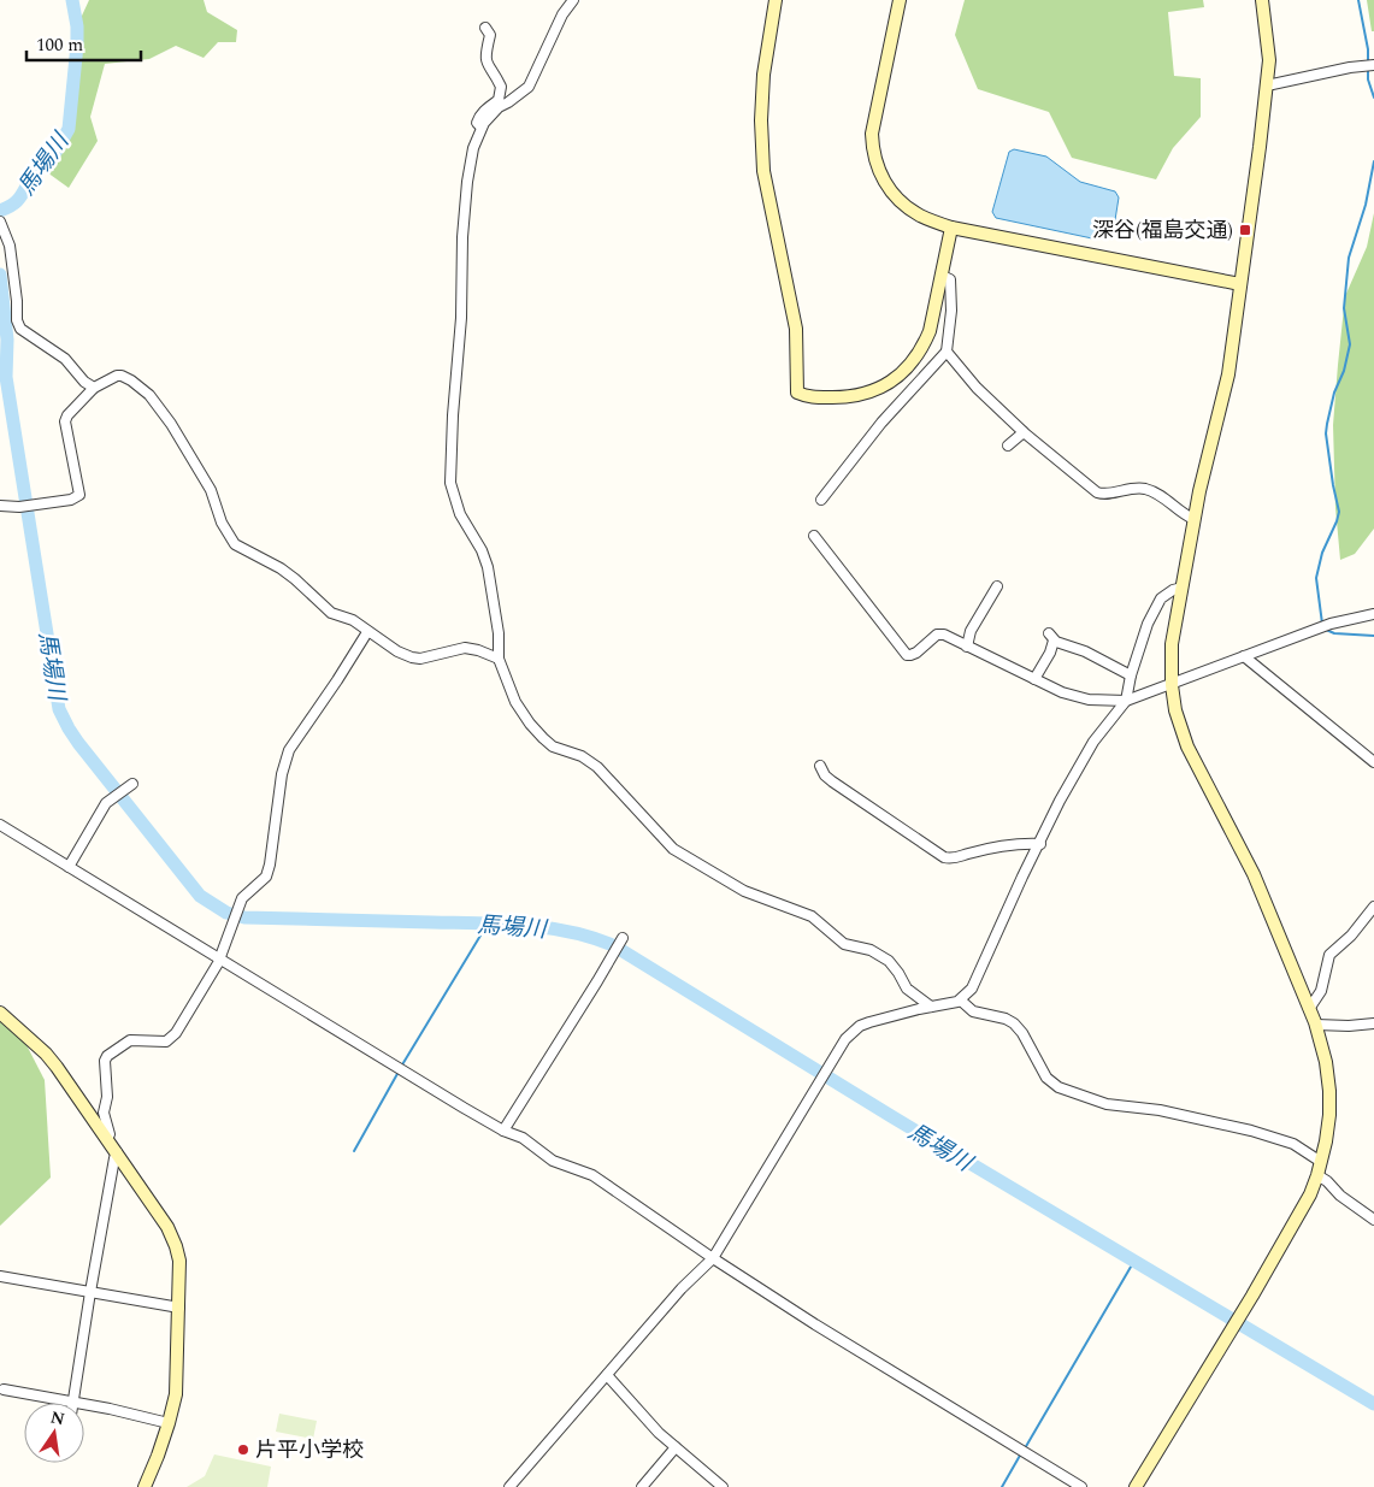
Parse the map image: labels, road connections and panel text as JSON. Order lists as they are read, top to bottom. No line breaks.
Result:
{"water":["馬場川"],"places":{"transit":["深谷(福島交通)"],"other":["片平小学校"]},"scale_bar":"100 m","north":"top"}
